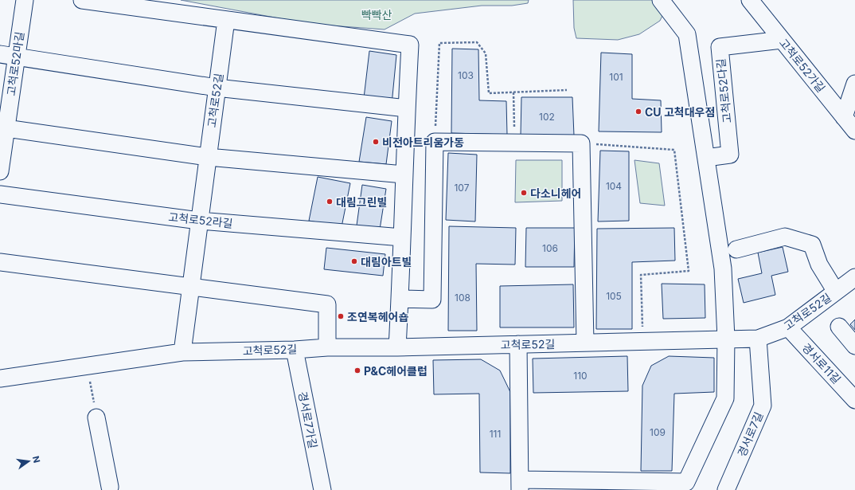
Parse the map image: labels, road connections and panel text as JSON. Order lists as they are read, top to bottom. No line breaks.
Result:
{"streets":{"street":["고척로52마길","고척로52가길","고척로52다길","고척로52길","고척로52라길","경서로11길","경서로7가길","경서로7길"]},"crossings":[["고척로52가길","고척로52다길"],["고척로52길","고척로52라길"],["고척로52길","경서로11길"],["고척로52길","경서로7가길"],["고척로52길","경서로7길"]],"parks":["빡빡산"],"places":["CU 고척대우점","비전아트리움가동","다소니헤어","대림그린빌","대림아트빌","조연복헤어숍","P&C헤어클럽"],"house_numbers":["103","101","102","104","107","106","105","108","110","109","111"],"north":"right"}
